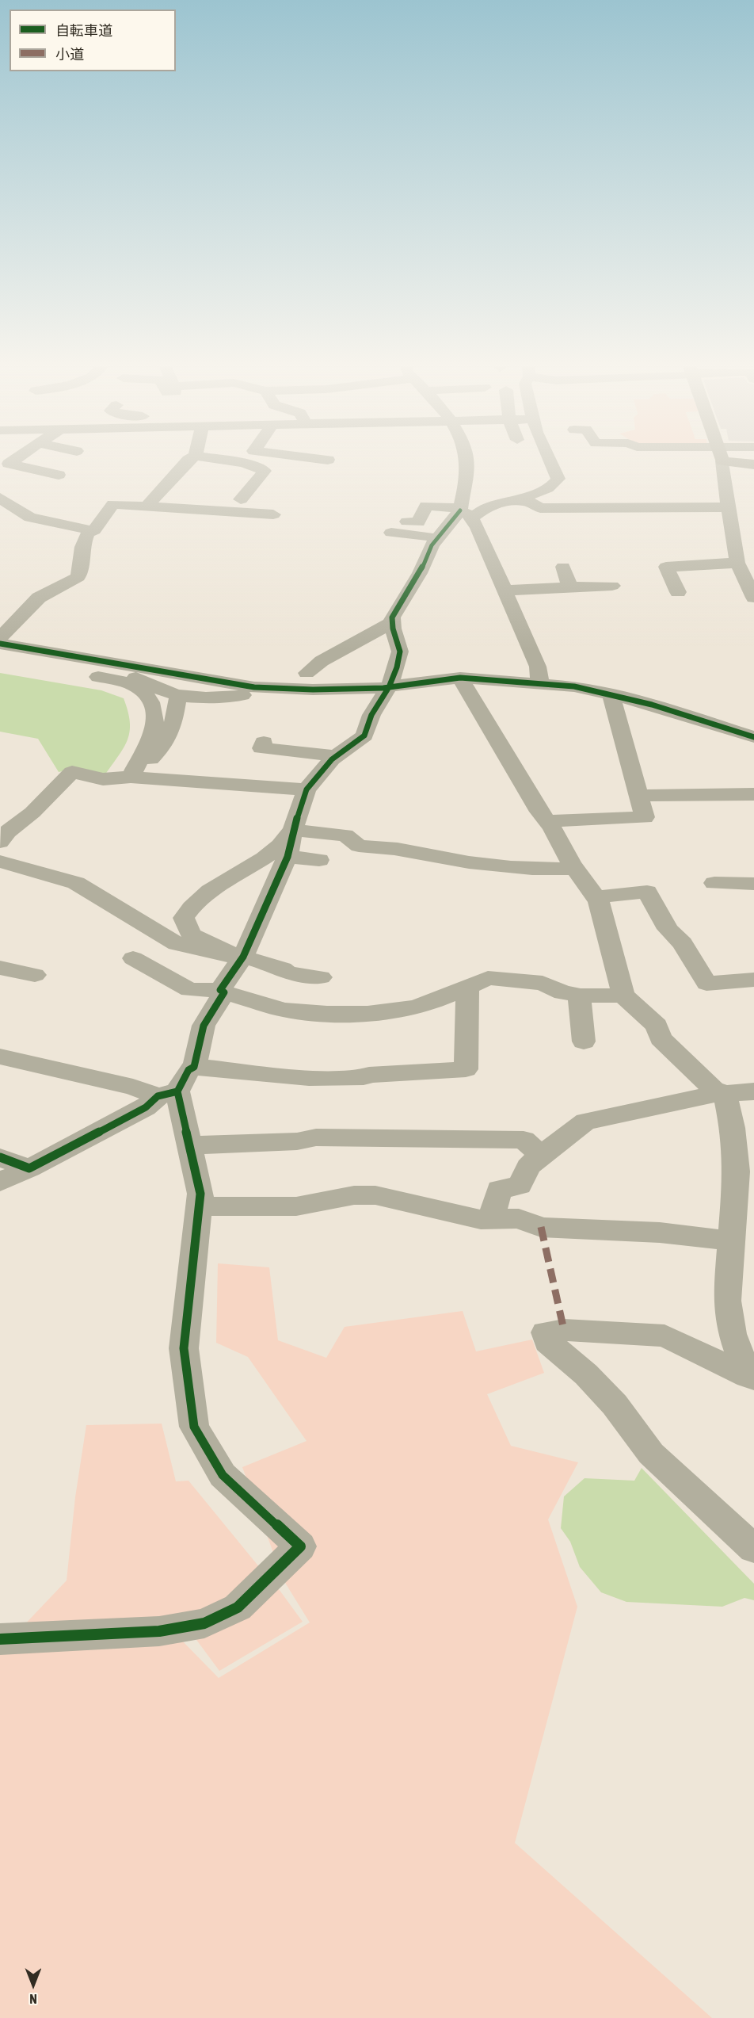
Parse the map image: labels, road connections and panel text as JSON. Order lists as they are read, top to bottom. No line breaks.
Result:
{"legend":["自転車道","小道"],"north":"bottom"}
